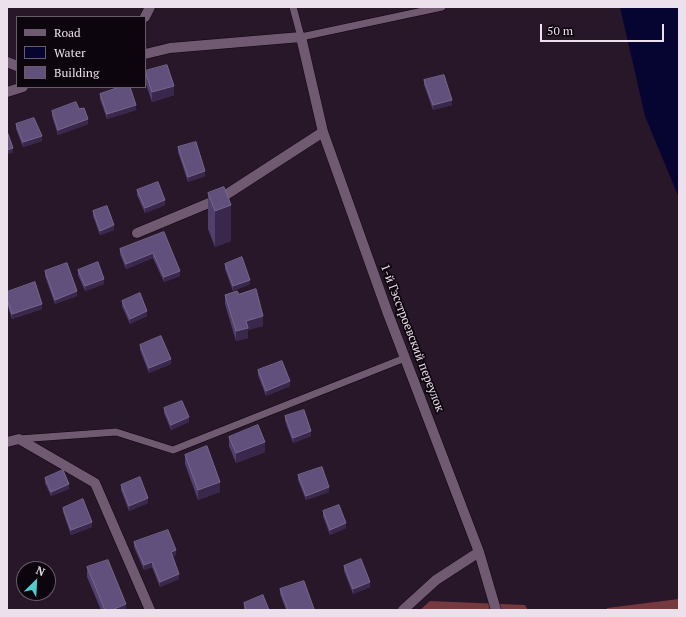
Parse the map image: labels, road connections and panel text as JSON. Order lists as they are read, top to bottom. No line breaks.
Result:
{"streets":{"street":["1-й Гэсстроевский переулок"]},"legend":["Road","Water","Building"],"scale_bar":"50 m","north":"top right"}
